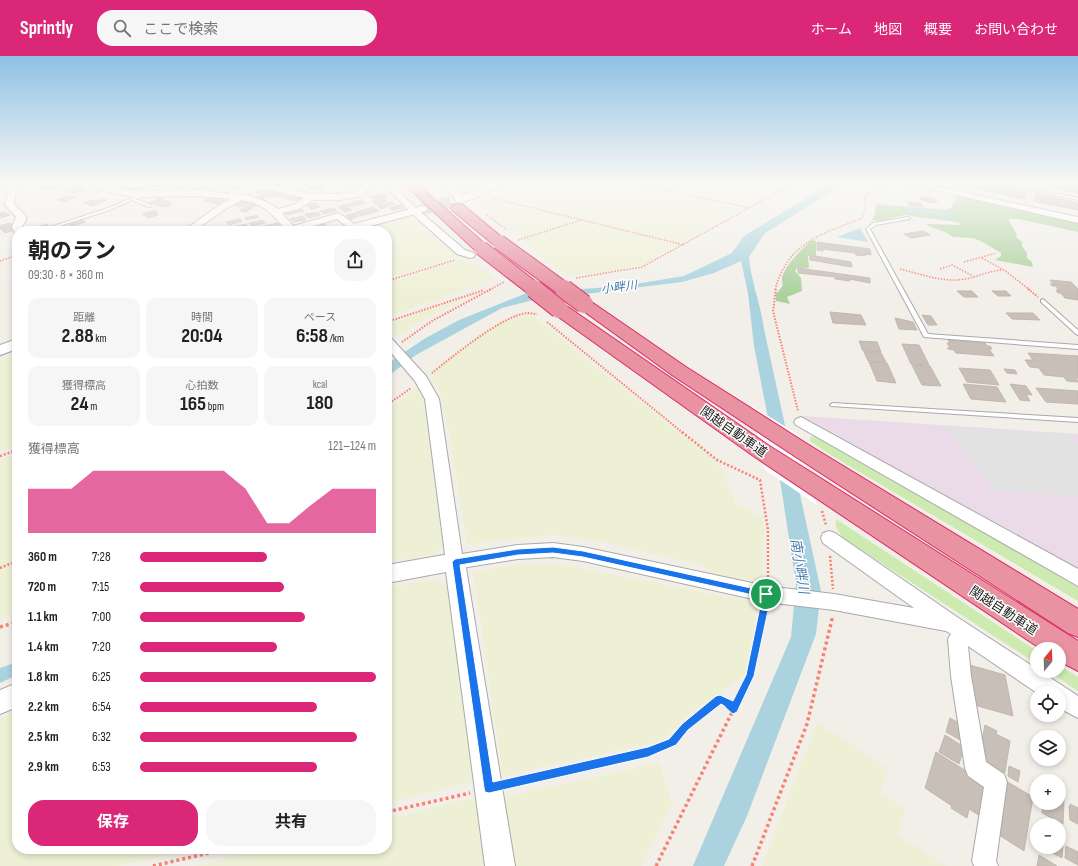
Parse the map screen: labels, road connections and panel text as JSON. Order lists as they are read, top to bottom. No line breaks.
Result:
{"streets":{"highway":["関越自動車道"]},"water":["小畔川","南小畔川"],"north":"top","page":{"header":"Sprintly","search":"ここで検索","nav":["ホーム","地図","概要","お問い合わせ"],"heading":["朝のラン","09:30 · 8 × 360 m"],"stats":[["距離","2.88 km"],["時間","20:04"],["ペース","6:58 /km"],["獲得標高","24 m"],["心拍数","165 bpm"],["kcal","180"]],"chart":["獲得標高","121–124 m"],"list":[{"name":"360 m","note":"7:28"},{"name":"720 m","note":"7:15"},{"name":"1.1 km","note":"7:00"},{"name":"1.4 km","note":"7:20"},{"name":"1.8 km","note":"6:25"},{"name":"2.2 km","note":"6:54"},{"name":"2.5 km","note":"6:32"},{"name":"2.9 km","note":"6:53"}],"map_buttons":["+","−"],"buttons":["保存","共有"]}}
